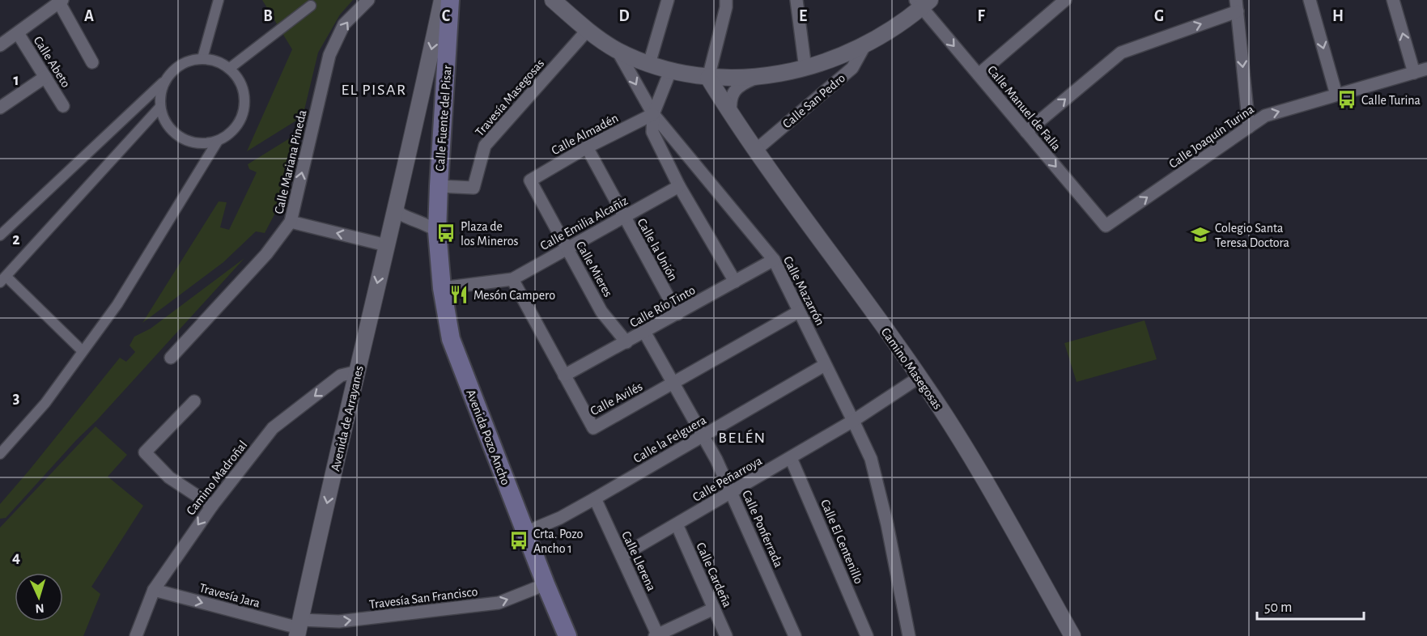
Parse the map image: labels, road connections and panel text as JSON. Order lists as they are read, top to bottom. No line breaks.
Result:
{"streets":{"main road":["Calle Fuente del Pisar","Avenida Pozo Ancho"],"street":["Calle Abeto","Travesía Masegosas","Calle San Pedro","Calle Manuel de Falla","Calle Almadén","Calle Joaquín Turina","Calle Mariana Pineda","Calle Emilia Alcañiz","Calle la Unión","Calle Mieres","Calle Mazarrón","Calle Río Tinto","Camino Masegosas","Calle Avilés","Avenida de Arrayanes","Calle la Felguera","Camino Madroñal","Calle Peñarroya","Calle Ponferrada","Calle El Centenillo","Calle Llerena","Calle Cardeña","Travesía Jara","Travesía San Francisco"]},"crossings":[["Travesía Masegosas","Calle San Pedro"],["Travesía Masegosas","Calle Fuente del Pisar"],["Calle San Pedro","Calle Manuel de Falla"],["Calle San Pedro","Camino Masegosas"],["Calle Manuel de Falla","Calle Joaquín Turina"],["Calle Fuente del Pisar","Avenida Pozo Ancho"],["Calle Almadén","Calle la Unión"],["Calle Almadén","Calle Mieres"],["Calle Almadén","Calle Mazarrón"],["Calle Emilia Alcañiz","Calle la Unión"],["Calle Emilia Alcañiz","Calle Mieres"],["Calle Emilia Alcañiz","Calle Avilés"],["Calle Emilia Alcañiz","Avenida Pozo Ancho"],["Calle la Unión","Calle Río Tinto"],["Calle Mieres","Calle Río Tinto"],["Calle Mazarrón","Calle Río Tinto"],["Calle Mazarrón","Calle Avilés"],["Calle Mazarrón","Calle la Felguera"],["Calle Mazarrón","Calle Peñarroya"],["Calle Río Tinto","Calle Avilés"],["Calle Río Tinto","Calle Ponferrada"],["Camino Masegosas","Calle Peñarroya"],["Calle Avilés","Calle Ponferrada"],["Avenida de Arrayanes","Camino Madroñal"],["Avenida de Arrayanes","Travesía Jara"],["Avenida de Arrayanes","Travesía San Francisco"],["Avenida Pozo Ancho","Calle la Felguera"],["Avenida Pozo Ancho","Travesía San Francisco"],["Calle la Felguera","Calle Ponferrada"],["Calle la Felguera","Calle Llerena"],["Camino Madroñal","Travesía Jara"],["Calle Peñarroya","Calle Ponferrada"],["Calle Peñarroya","Calle El Centenillo"],["Calle Peñarroya","Calle Llerena"],["Calle Peñarroya","Calle Cardeña"],["Travesía Jara","Travesía San Francisco"]],"one_way":["Calle Manuel de Falla","Calle Joaquín Turina","Avenida de Arrayanes","Camino Madroñal","Travesía Jara","Travesía San Francisco"],"districts":["EL PISAR","BELÉN"],"places":{"bus stop":["Calle Turina","Plaza de los Mineros","Crta. Pozo Ancho 1"],"school or university":["Colegio Santa Teresa Doctora"],"restaurant":["Mesón Campero"]},"scale_bar":"50 m","north":"bottom","grid":{"columns":["A","B","C","D","E","F","G","H"],"rows":["1","2","3","4"]}}
